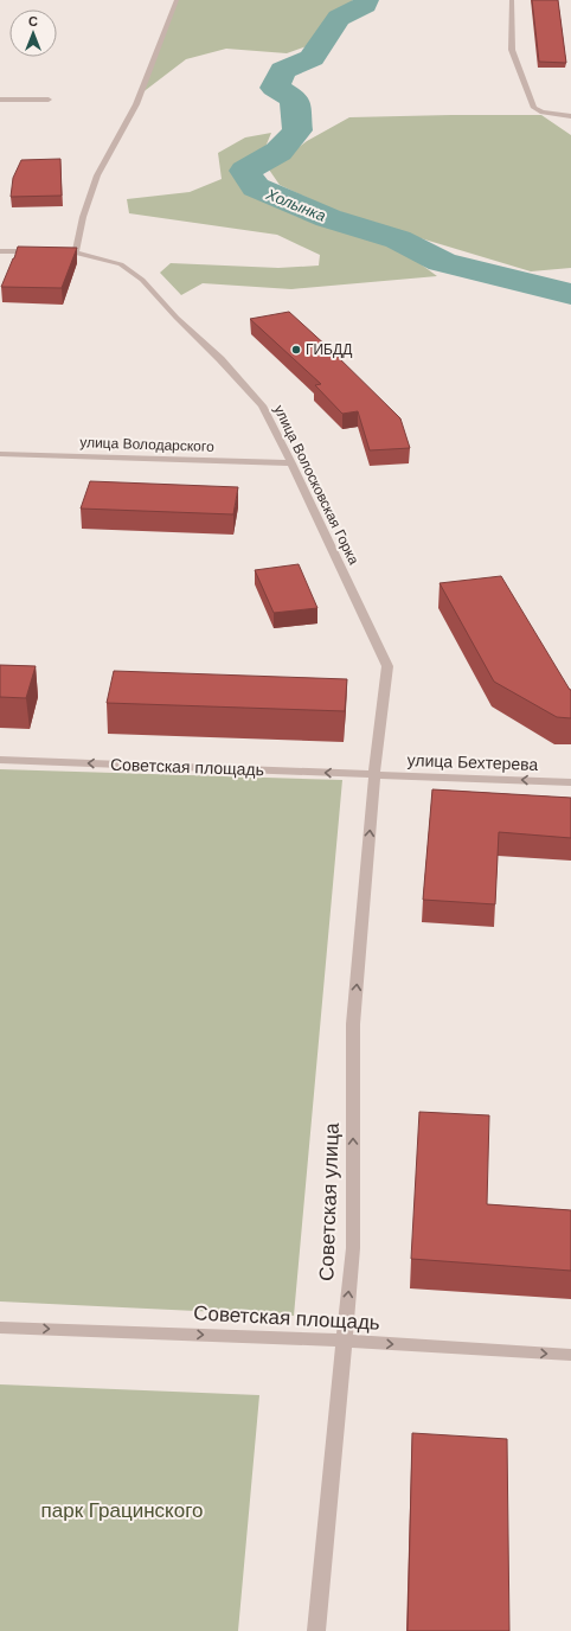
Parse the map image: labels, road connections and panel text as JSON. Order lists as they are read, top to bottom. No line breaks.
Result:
{"streets":{"street":["улица Володарского","улица Волосковская Горка","улица Бехтерева","Советская площадь","Советская улица"]},"crossings":[["улица Володарского","улица Волосковская Горка"],["улица Волосковская Горка","улица Бехтерева"],["улица Волосковская Горка","Советская площадь"],["улица Волосковская Горка","Советская улица"],["улица Бехтерева","Советская площадь"],["улица Бехтерева","Советская улица"],["Советская площадь","Советская улица"]],"one_way":["улица Бехтерева","Советская улица"],"water":["Холынка"],"parks":["парк Грацинского"],"places":["ГИБДД"],"north":"top"}
